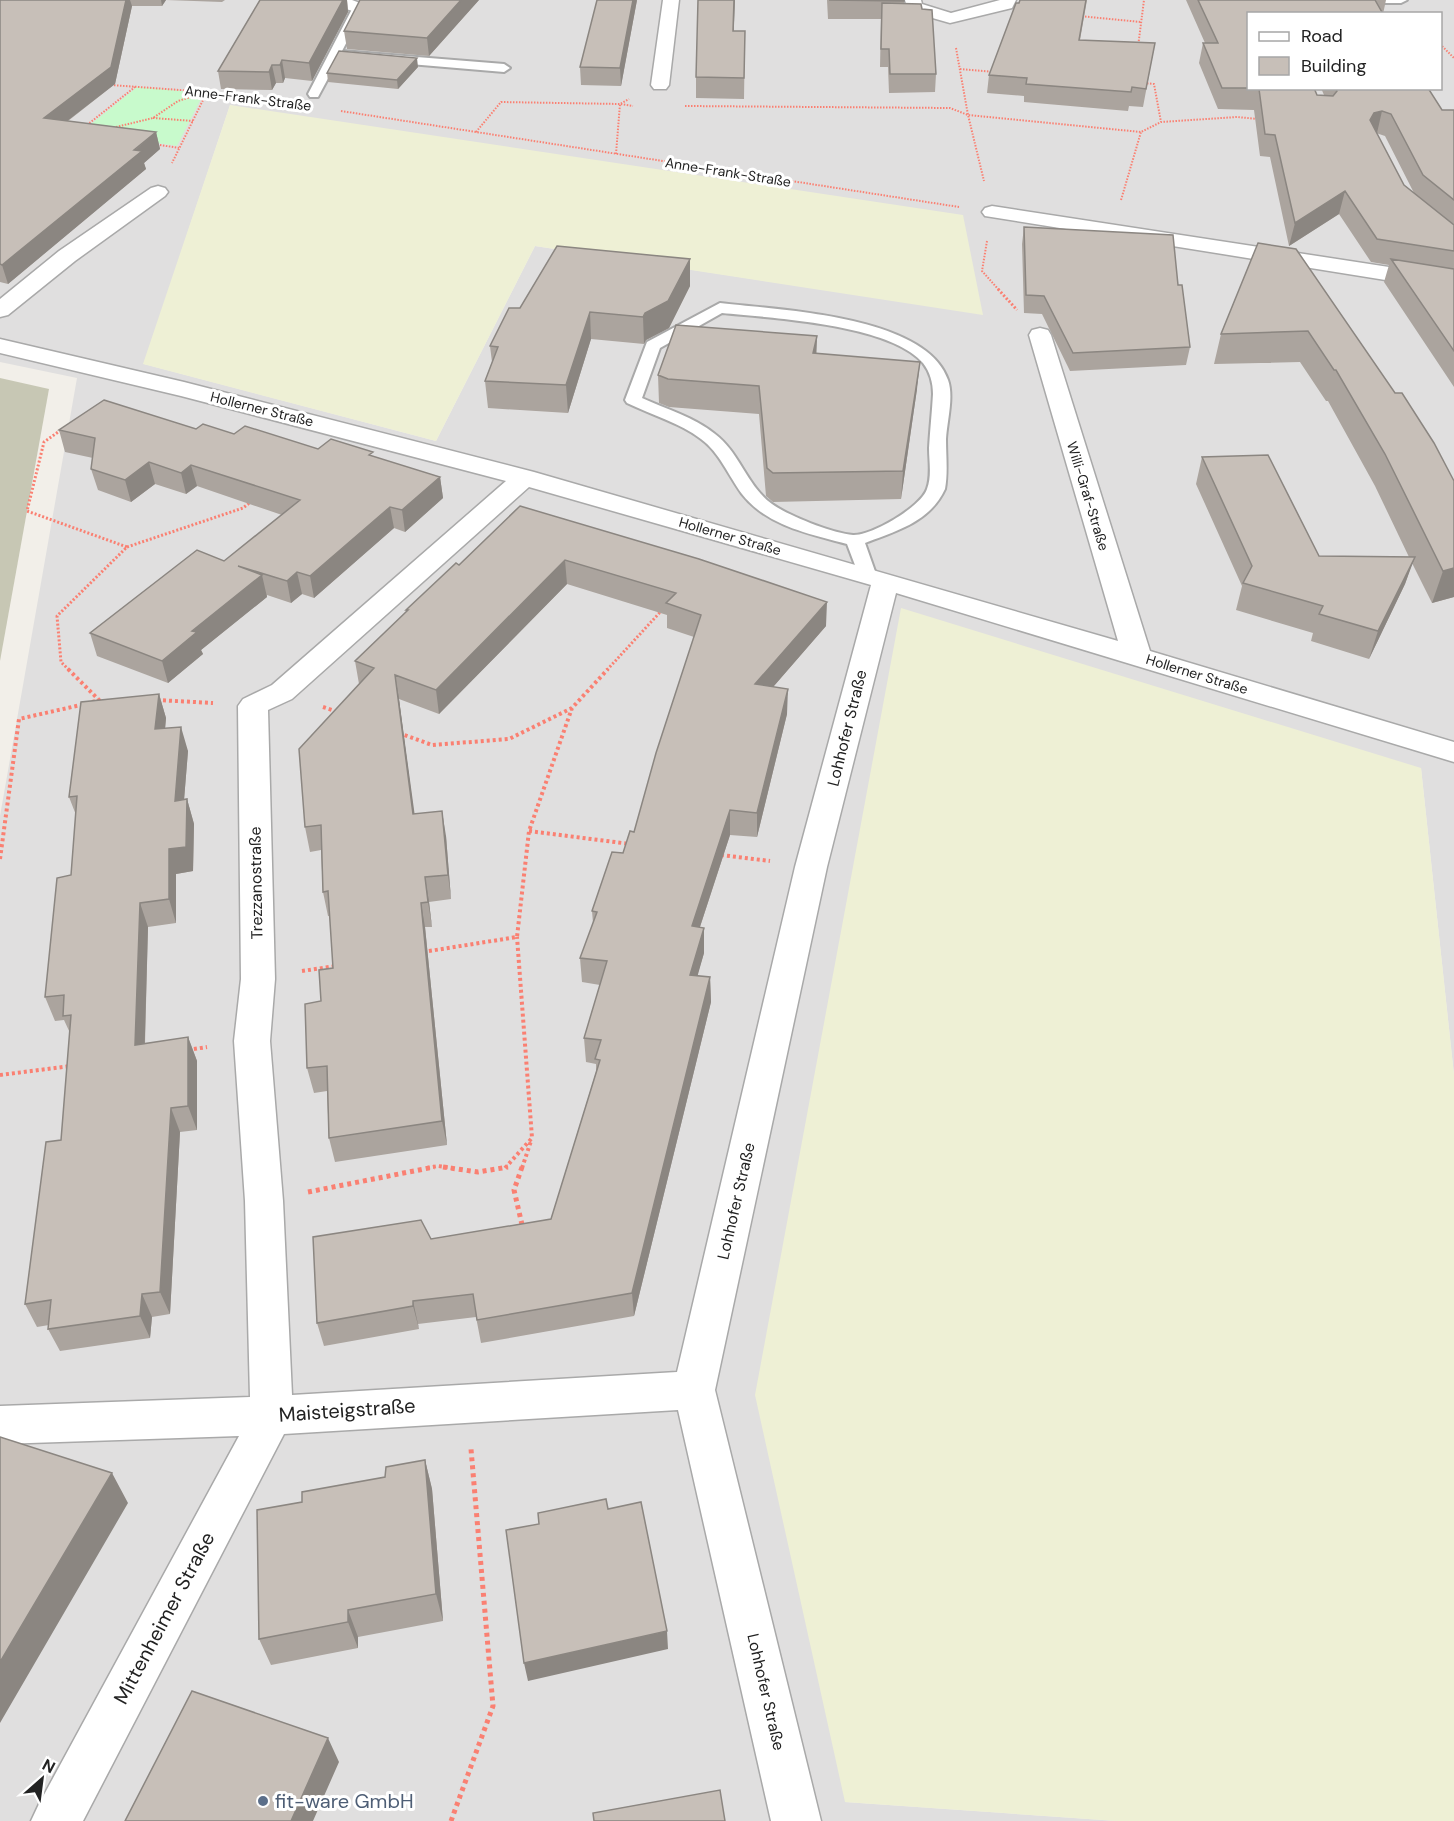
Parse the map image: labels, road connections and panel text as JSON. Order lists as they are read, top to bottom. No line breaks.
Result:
{"streets":{"street":["Hollerner Straße","Willi-Graf-Straße","Lohhofer Straße","Trezzanostraße","Maisteigstraße","Mittenheimer Straße"],"path":["Anne-Frank-Straße"]},"crossings":[["Hollerner Straße","Willi-Graf-Straße"],["Hollerner Straße","Lohhofer Straße"],["Lohhofer Straße","Maisteigstraße"],["Trezzanostraße","Maisteigstraße"],["Trezzanostraße","Mittenheimer Straße"],["Maisteigstraße","Mittenheimer Straße"]],"places":["fit-ware GmbH"],"legend":["Road","Building"],"north":"top right"}
